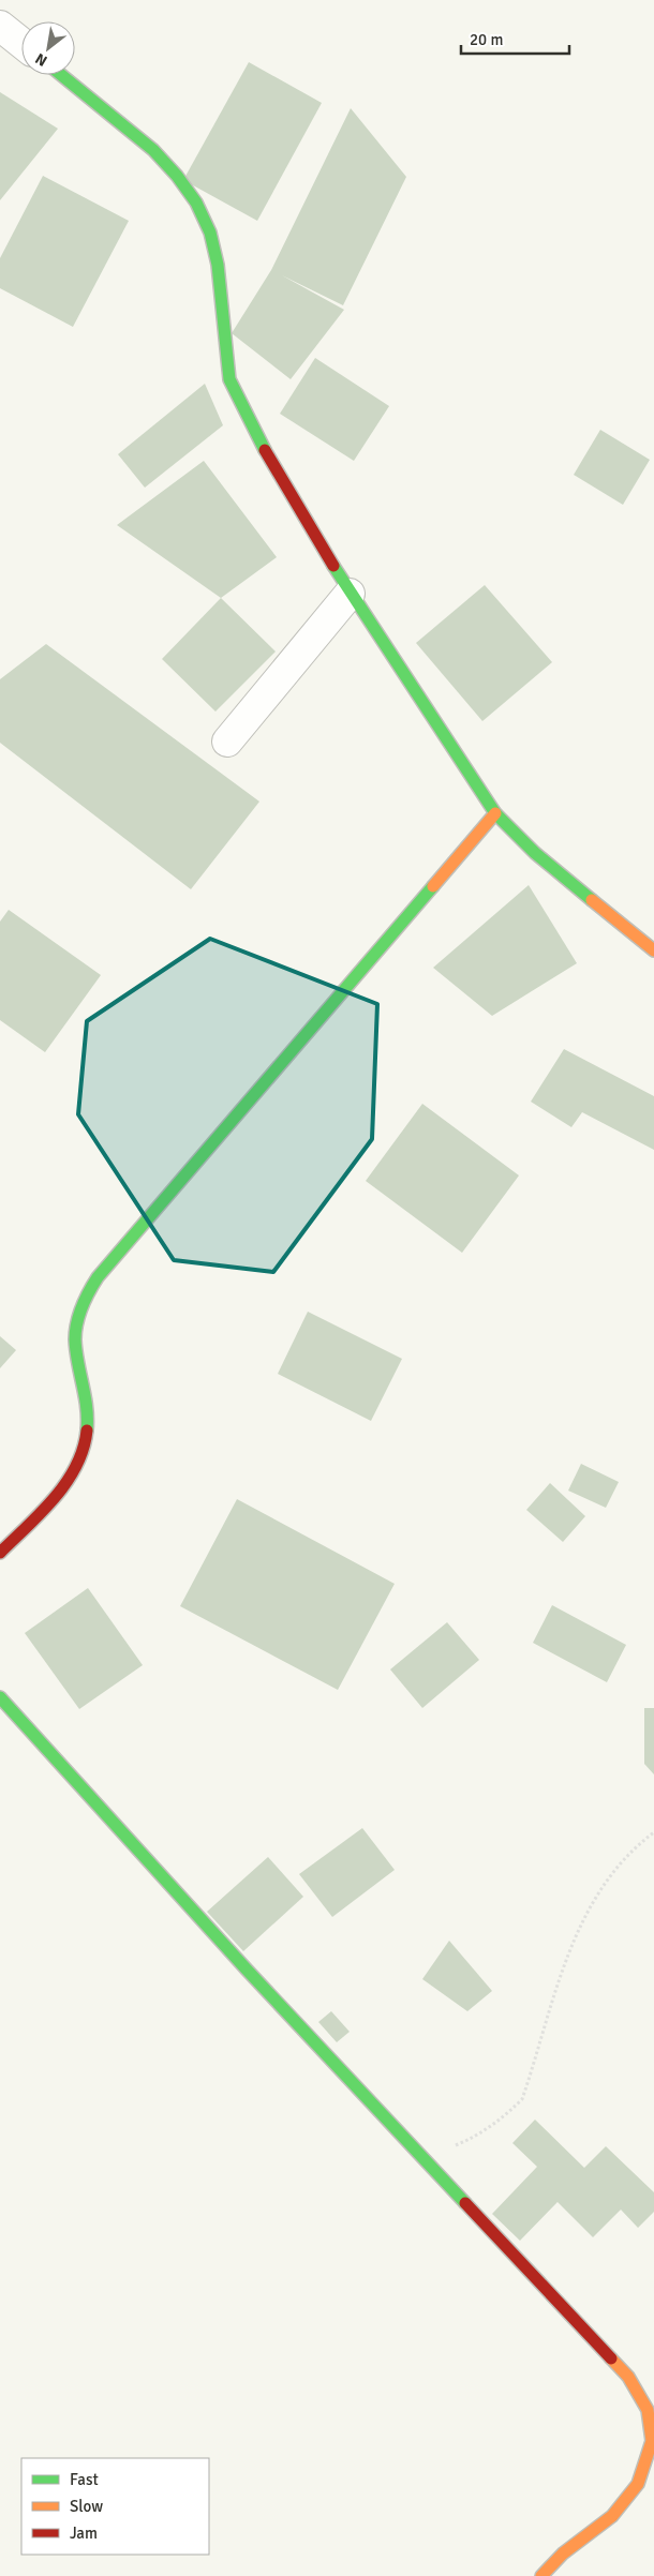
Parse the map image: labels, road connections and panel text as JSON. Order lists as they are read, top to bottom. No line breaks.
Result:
{"legend":["Fast","Slow","Jam"],"scale_bar":"20 m","north":"bottom left"}
